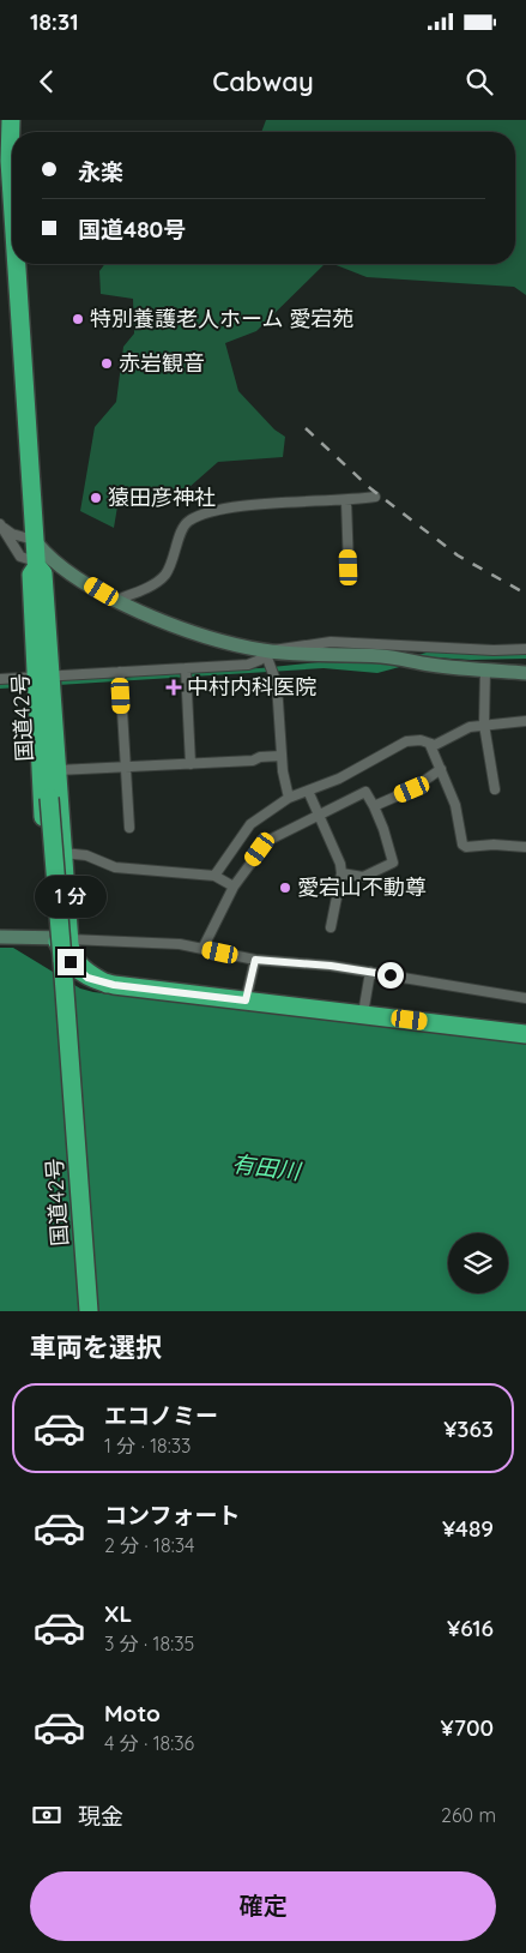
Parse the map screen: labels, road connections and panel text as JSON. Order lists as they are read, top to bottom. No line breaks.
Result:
{"streets":{"highway":["国道42号"]},"water":["有田川"],"places":{"other":["特別養護老人ホーム 愛宕苑","赤岩観音","猿田彦神社","愛宕山不動尊"],"health":["中村内科医院"]},"page":{"status":"18:31","header":"Cabway","banner":["永楽","国道480号"],"bubble":"1 分","heading":"車両を選択","list":[{"name":"エコノミー","note":"1 分 · 18:33","value":"¥363"},{"name":"コンフォート","note":"2 分 · 18:34","value":"¥489"},{"name":"XL","note":"3 分 · 18:35","value":"¥616"},{"name":"Moto","note":"4 分 · 18:36","value":"¥700"}],"pay":["現金","260 m"],"buttons":"確定"}}
